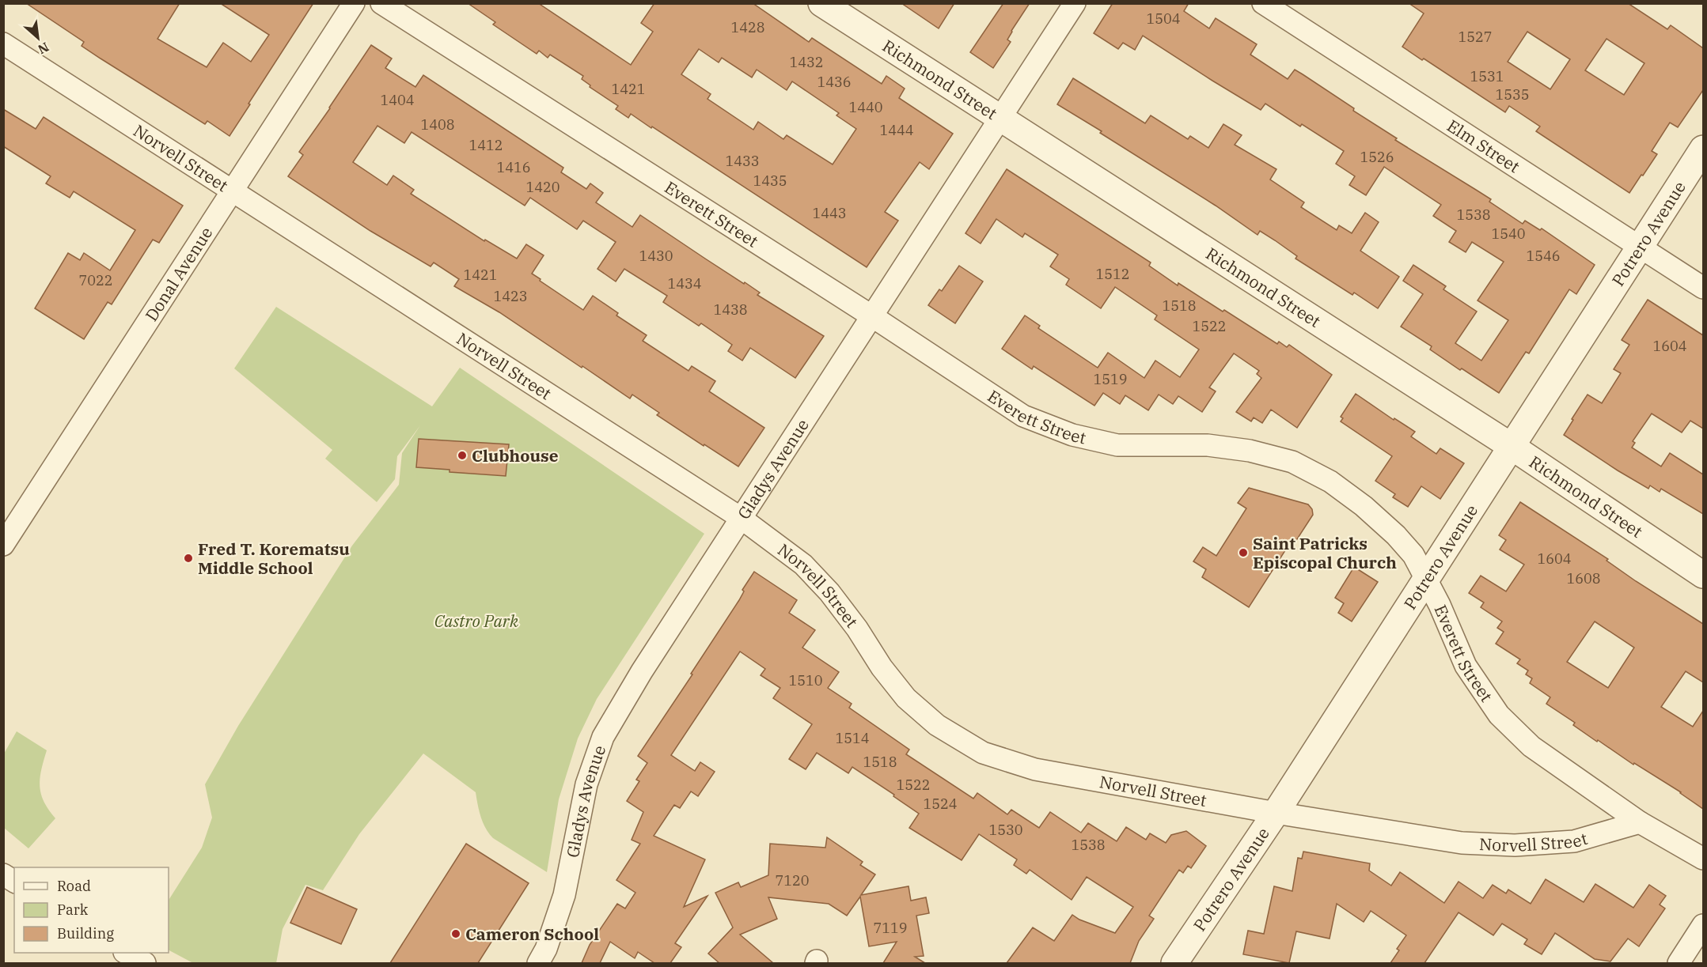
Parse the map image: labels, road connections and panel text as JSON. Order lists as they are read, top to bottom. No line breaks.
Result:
{"streets":{"street":["Richmond Street","Elm Street","Norvell Street","Everett Street","Potrero Avenue","Donal Avenue","Gladys Avenue"]},"crossings":[["Richmond Street","Potrero Avenue"],["Richmond Street","Gladys Avenue"],["Elm Street","Potrero Avenue"],["Norvell Street","Everett Street"],["Norvell Street","Potrero Avenue"],["Norvell Street","Donal Avenue"],["Norvell Street","Gladys Avenue"],["Everett Street","Potrero Avenue"],["Everett Street","Gladys Avenue"]],"parks":["Castro Park"],"places":["Clubhouse","Saint Patricks Episcopal Church","Fred T. Korematsu Middle School","Cameron School"],"house_numbers":["1504","1428","1527","1432","1531","1436","1421","1535","1404","1440","1408","1444","1412","1526","1433","1416","1435","1420","1443","1538","1540","1430","1546","1512","1421","7022","1434","1423","1518","1438","1522","1604","1519","1604","1608","1510","1514","1518","1522","1524","1530","1538","7120","7119"],"legend":["Road","Park","Building"],"north":"bottom right"}
